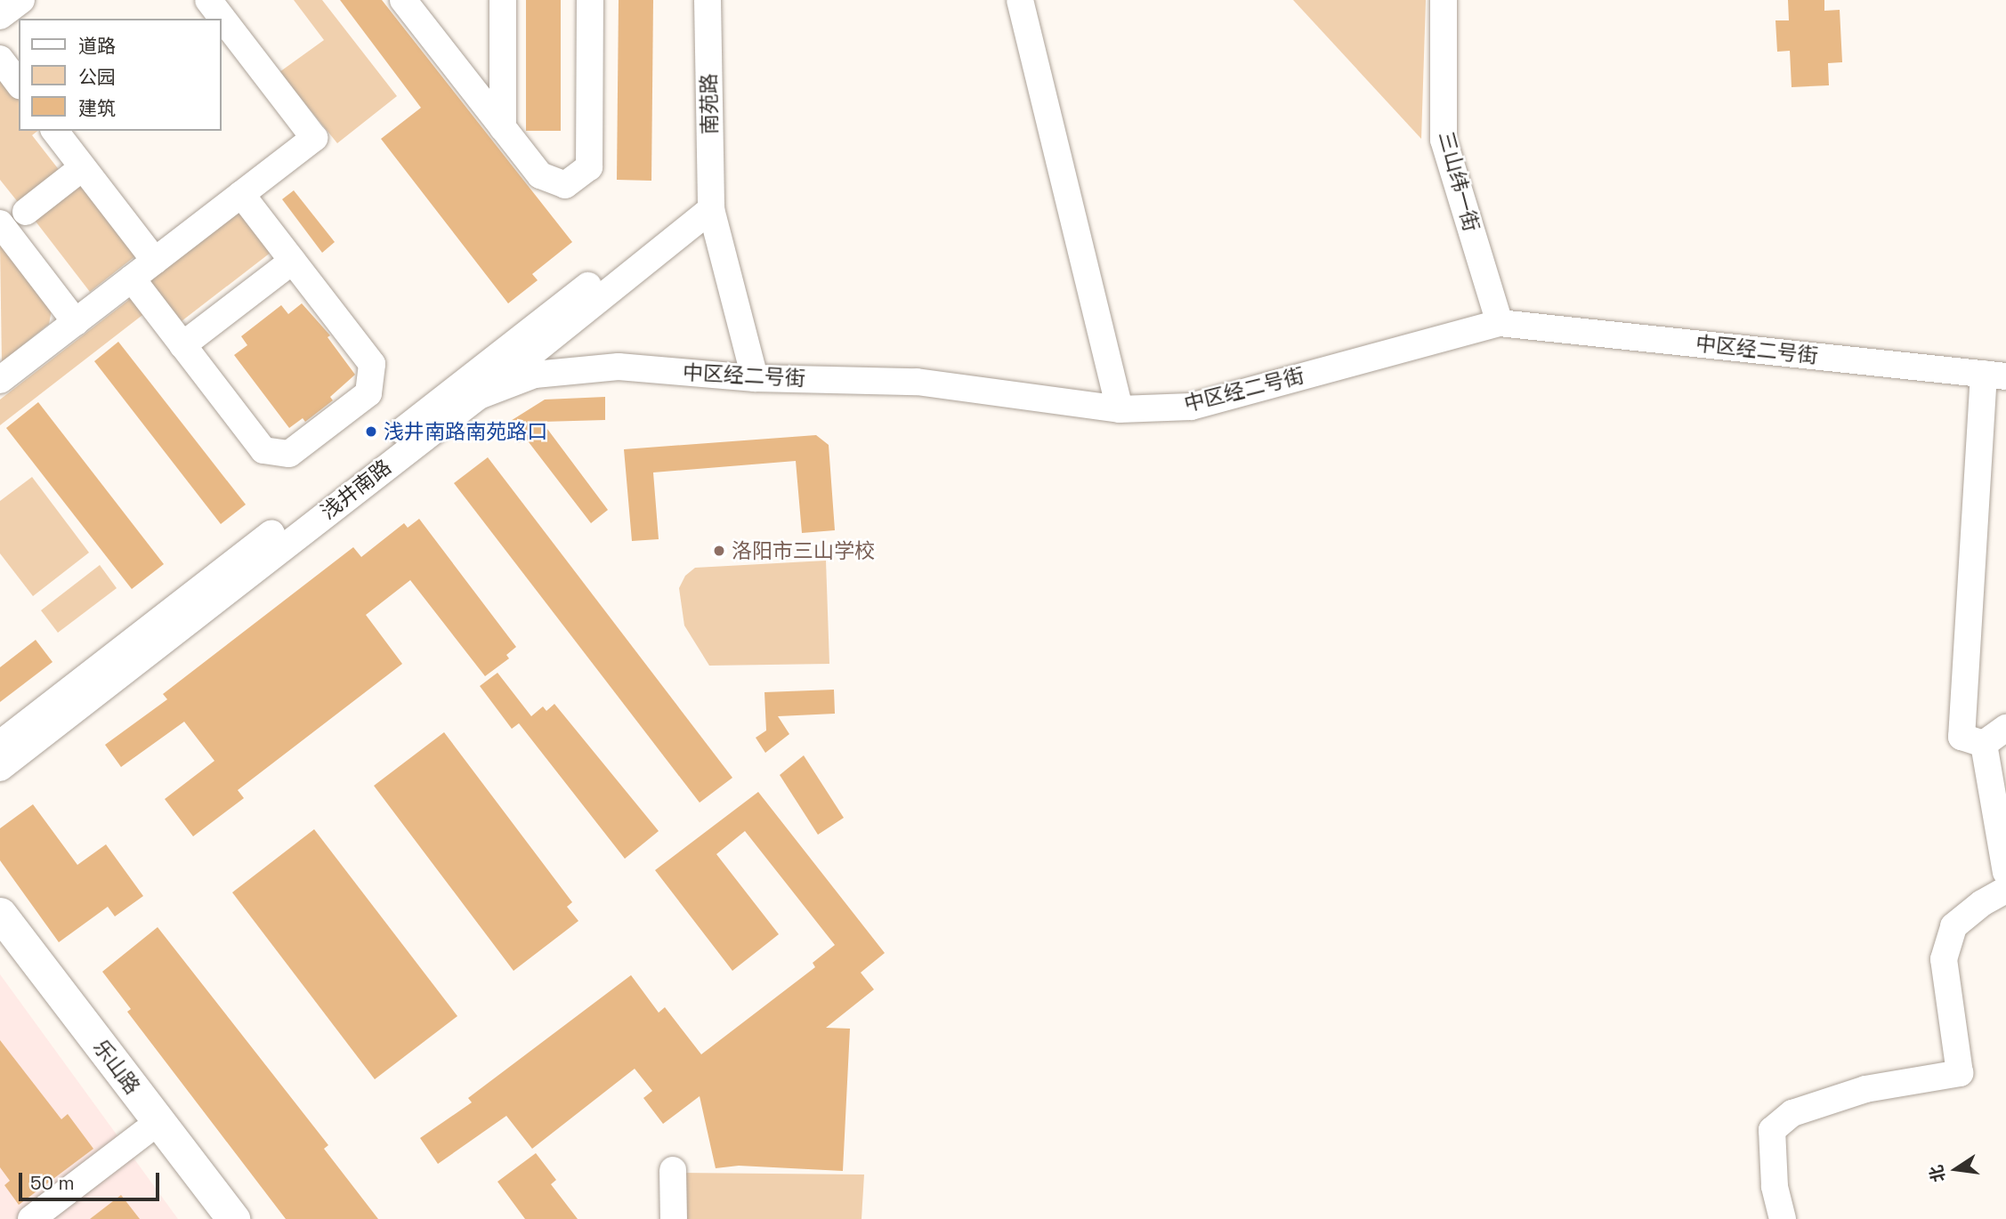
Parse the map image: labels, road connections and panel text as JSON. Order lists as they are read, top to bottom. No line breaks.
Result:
{"streets":{"main road":["乐山路"],"street":["南苑路","三山纬一街","中区经二号街","浅井南路"]},"crossings":[["南苑路","浅井南路"],["三山纬一街","中区经二号街"],["中区经二号街","浅井南路"]],"places":["浅井南路南苑路口","洛阳市三山学校"],"legend":["道路","公园","建筑"],"scale_bar":"50 m","north":"left"}
